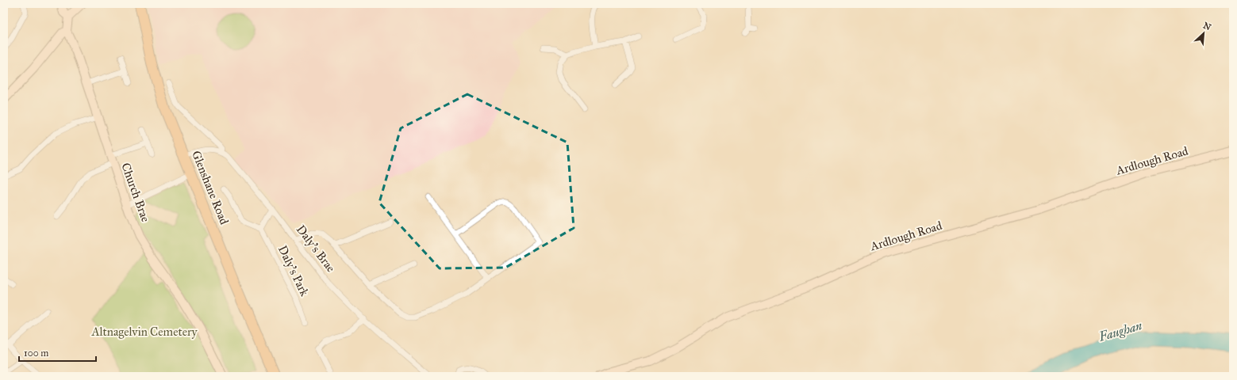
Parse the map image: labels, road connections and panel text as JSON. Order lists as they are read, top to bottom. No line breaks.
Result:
{"streets":{"highway":["Glenshane Road"],"street":["Ardlough Road","Church Brae","Daly's Brae","Daly's Park"]},"water":["Faughan"],"parks":["Altnagelvin Cemetery"],"scale_bar":"100 m","north":"top right"}
